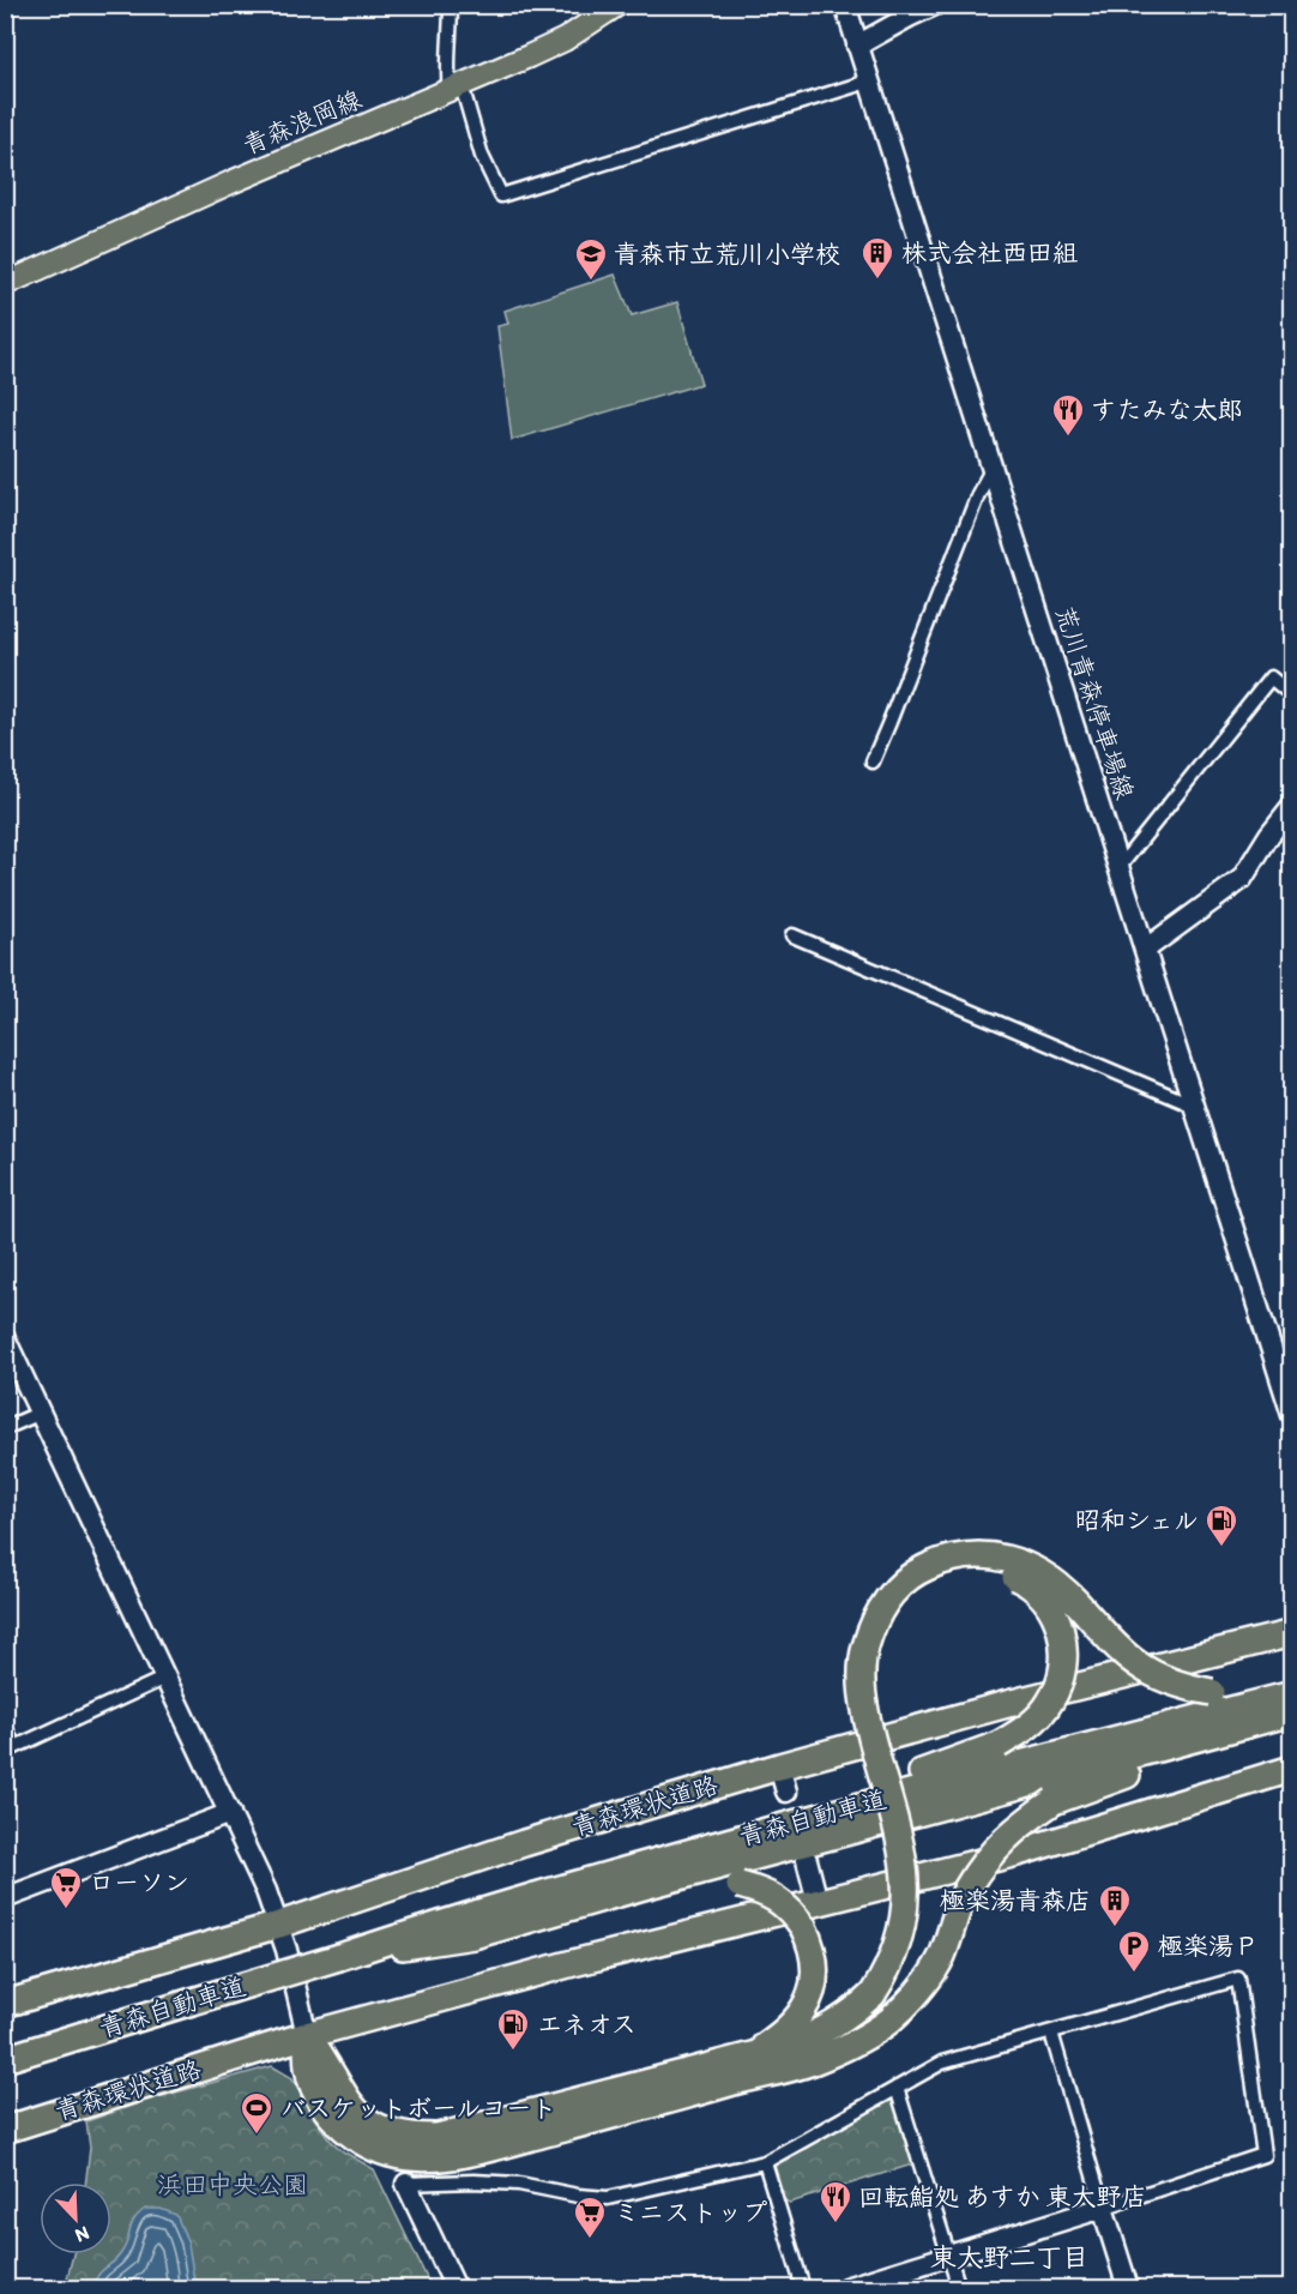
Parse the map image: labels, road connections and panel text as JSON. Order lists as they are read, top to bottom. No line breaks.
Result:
{"streets":{"highway":["青森環状道路","青森自動車道"],"main road":["青森浪岡線"],"street":["荒川青森停車場線"]},"districts":["東大野二丁目"],"parks":["浜田中央公園"],"places":{"building":["株式会社西田組","極楽湯青森店"],"school or university":["青森市立荒川小学校"],"restaurant":["すたみな太郎","回転鮨処 あすか 東大野店"],"fuel station":["昭和シェル","エネオス"],"supermarket":["ローソン","ミニストップ"],"parking":["極楽湯Ｐ"],"sports":["バスケットボールコート"]},"north":"bottom right"}
